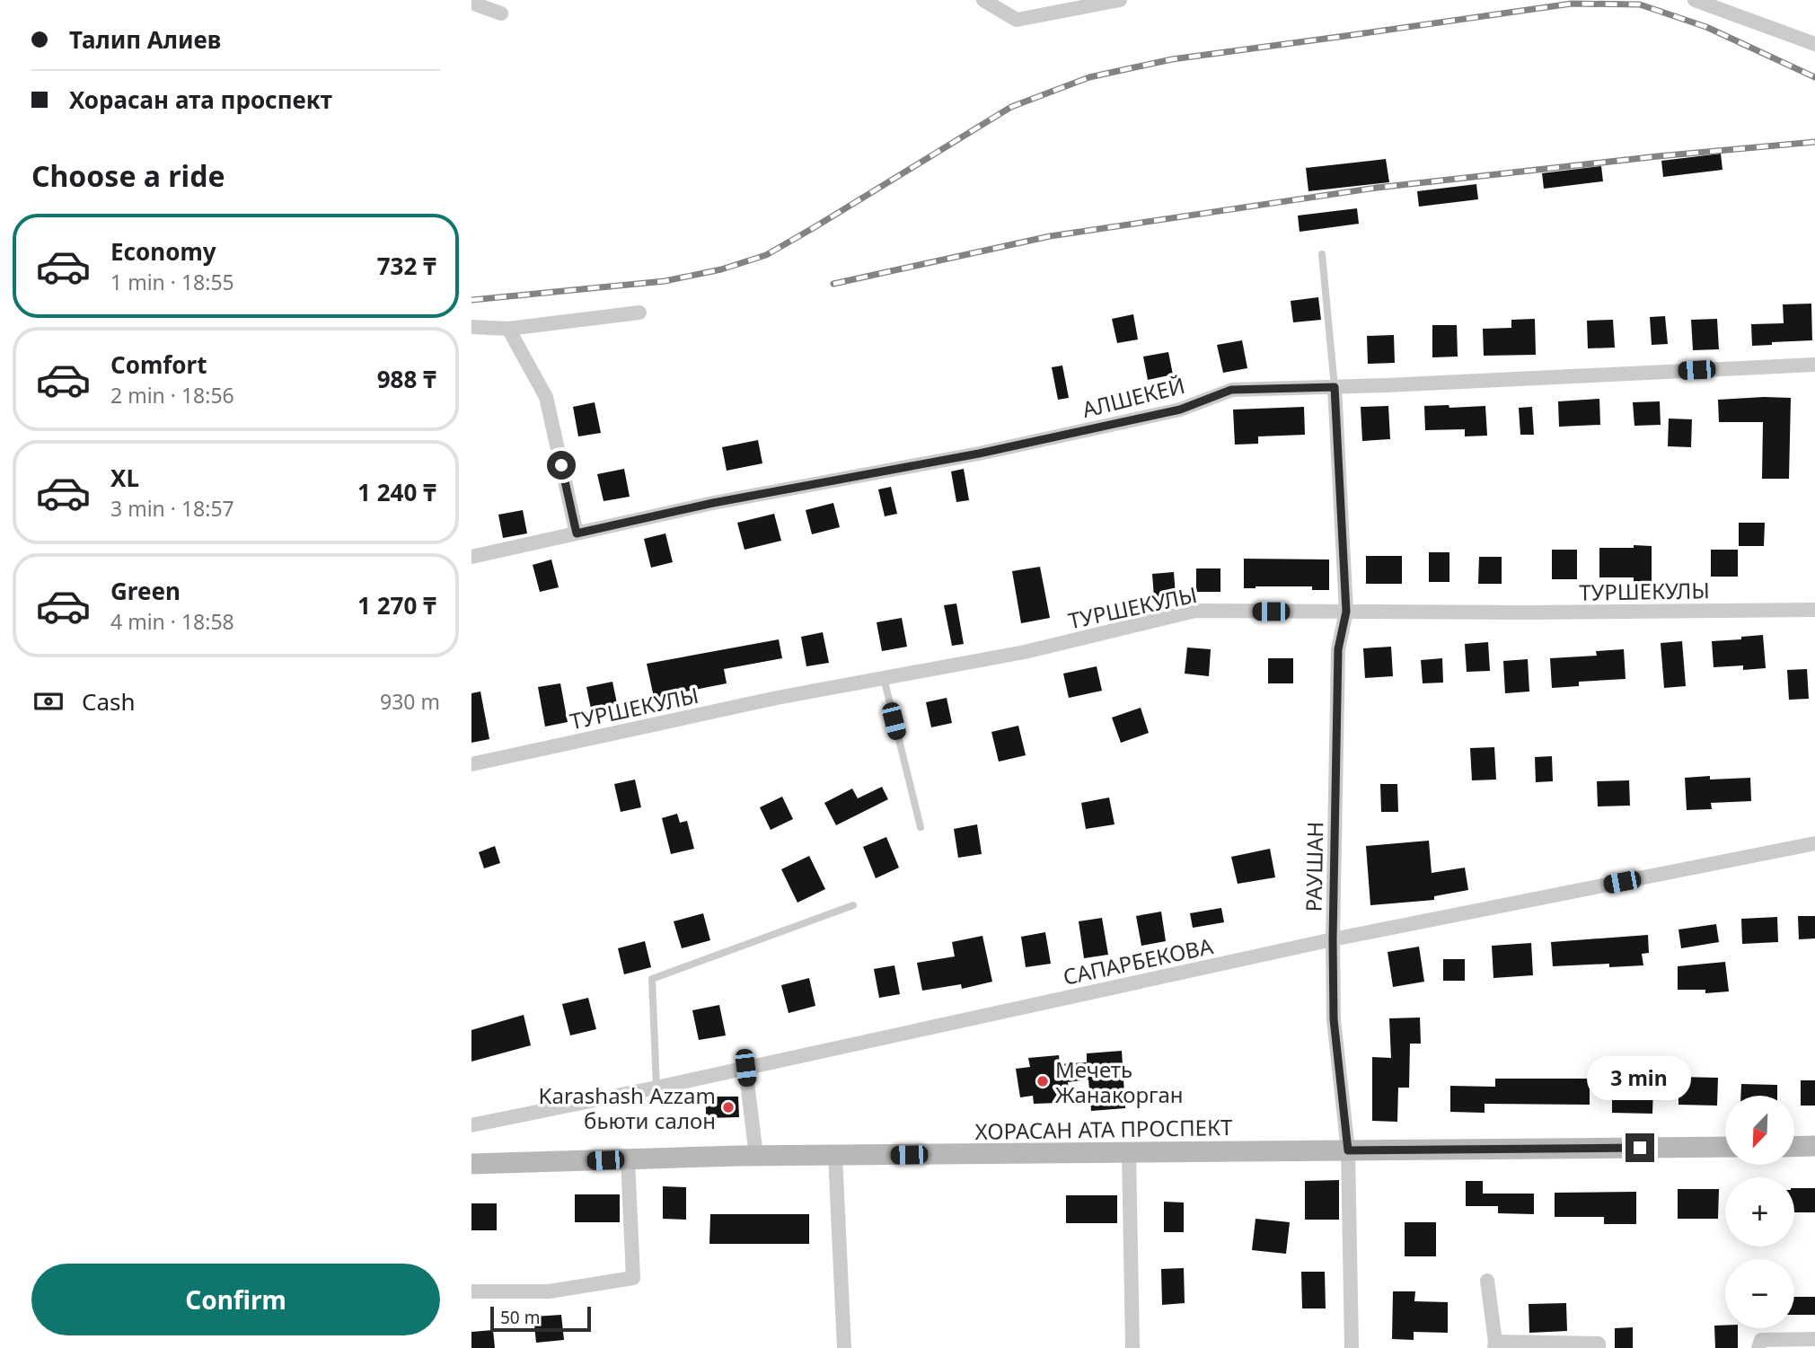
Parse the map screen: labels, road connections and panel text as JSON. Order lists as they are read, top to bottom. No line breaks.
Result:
{"streets":{"main road":["ХОРАСАН АТА ПРОСПЕКТ"],"street":["АЛШЕКЕЙ","ТУРШЕКУЛЫ","РАУШАН","САПАРБЕКОВА"]},"crossings":[["АЛШЕКЕЙ","РАУШАН"],["ТУРШЕКУЛЫ","РАУШАН"],["РАУШАН","САПАРБЕКОВА"],["РАУШАН","ХОРАСАН АТА ПРОСПЕКТ"]],"places":["Мечеть Жанакорган","Karashash Azzam бьюти салон"],"scale_bar":"50 m","north":"bottom left","page":{"banner":["Талип Алиев","Хорасан ата проспект"],"heading":"Choose a ride","list":[{"name":"Economy","note":"1 min · 18:55","value":"732 ₸"},{"name":"Comfort","note":"2 min · 18:56","value":"988 ₸"},{"name":"XL","note":"3 min · 18:57","value":"1 240 ₸"},{"name":"Green","note":"4 min · 18:58","value":"1 270 ₸"}],"pay":["Cash","930 m"],"bubble":"3 min","map_buttons":["+","−"],"buttons":"Confirm","scale":"50 m"}}
